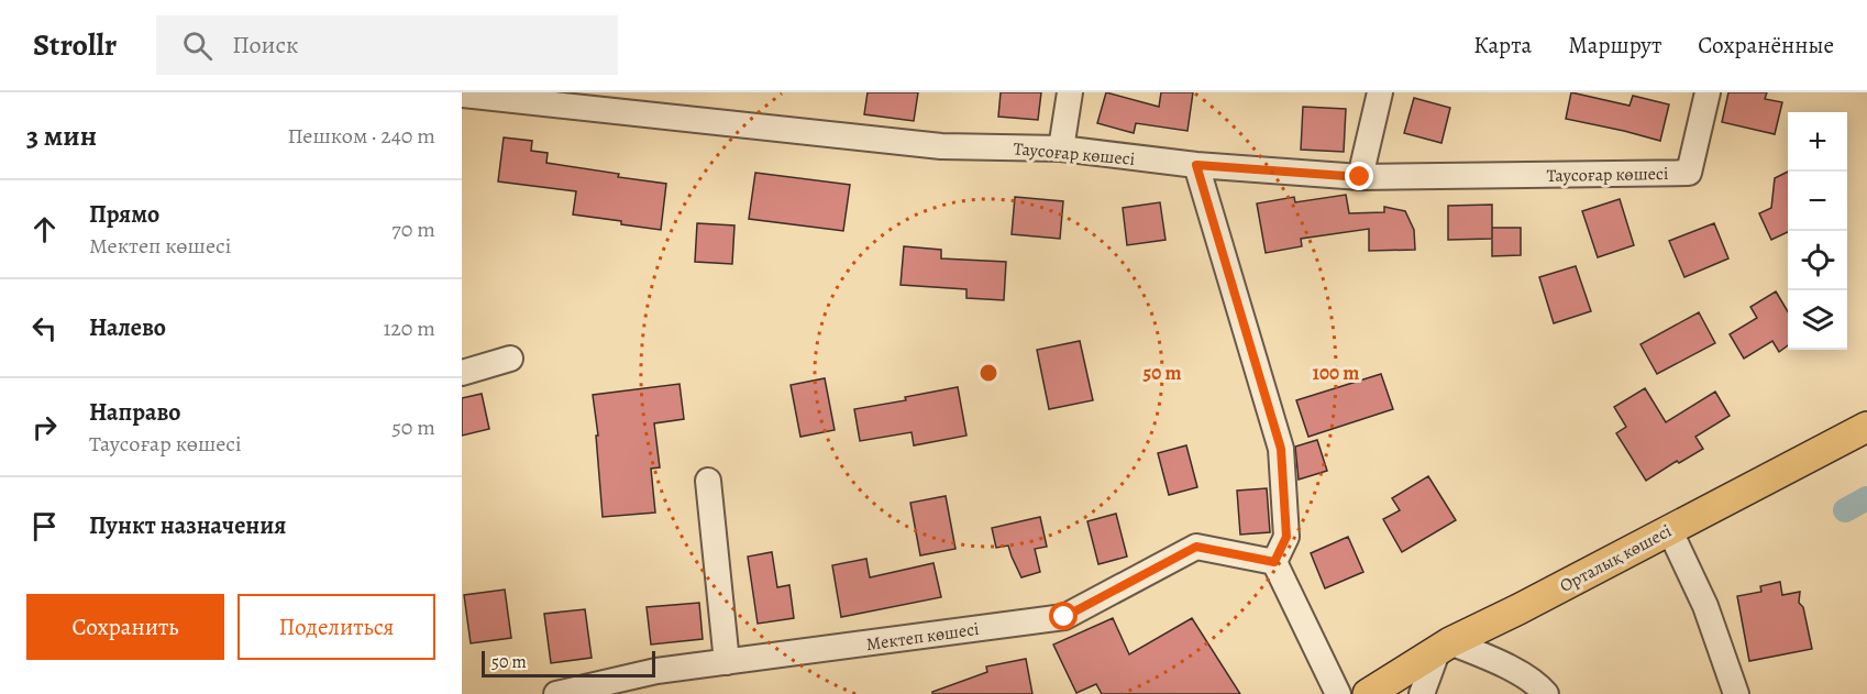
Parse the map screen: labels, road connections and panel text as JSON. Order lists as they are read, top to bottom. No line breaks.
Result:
{"streets":{"main road":["Орталық көшесі"],"street":["Тауcоғар көшесі","Мектеп көшесі"]},"scale_bar":"50 m","page":{"header":"Strollr","search":"Поиск","nav":["Карта","Маршрут","Сохранённые"],"heading":["3 мин","Пешком · 240 m"],"map_buttons":["+","−"],"list":[["Прямо","Мектеп көшесі","70 m"],["Налево","120 m"],["Направо","Тауcоғар көшесі","50 m"],"Пункт назначения"],"buttons":["Сохранить","Поделиться"],"scale":"50 m"},"rings":["50 m","100 m"]}
